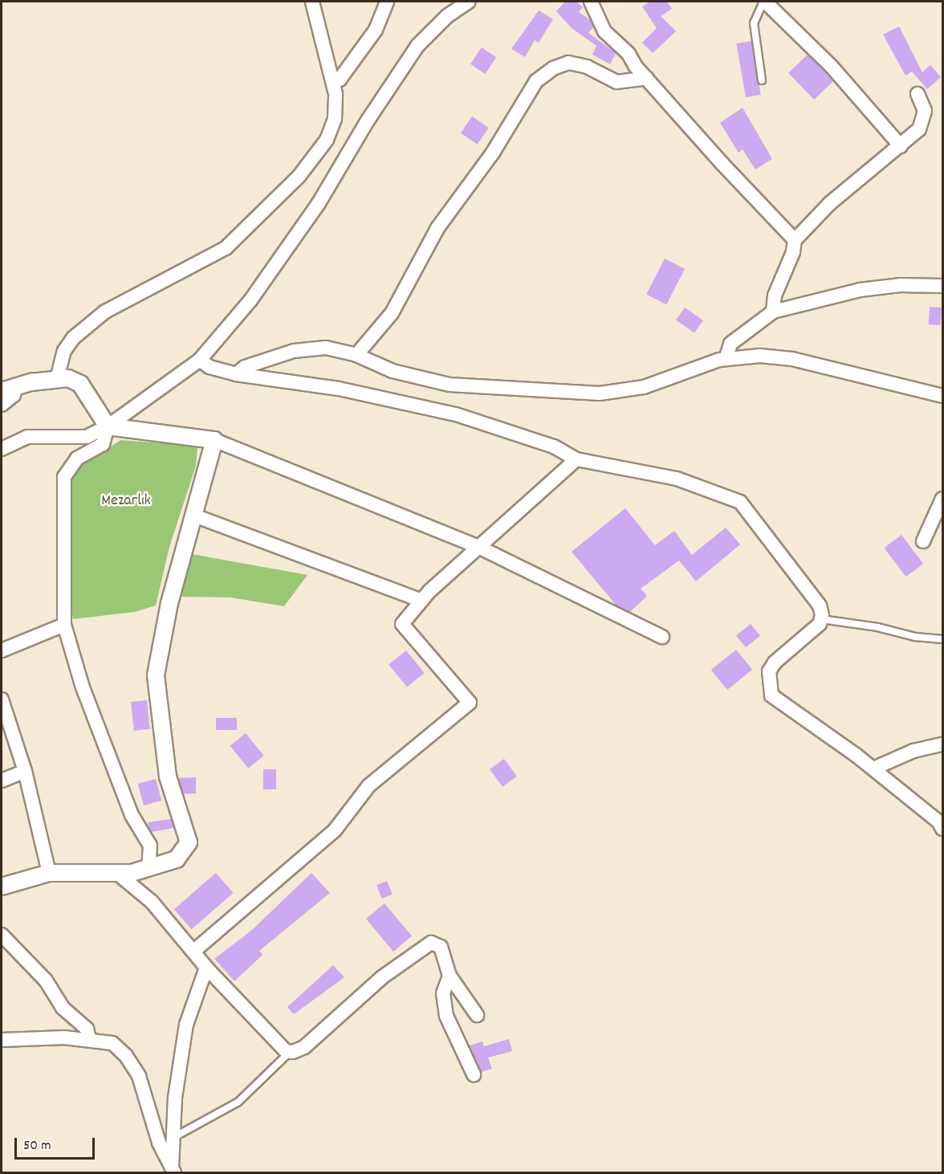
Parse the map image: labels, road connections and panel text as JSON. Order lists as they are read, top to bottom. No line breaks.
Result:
{"parks":["Mezarlık"],"scale_bar":"50 m"}
